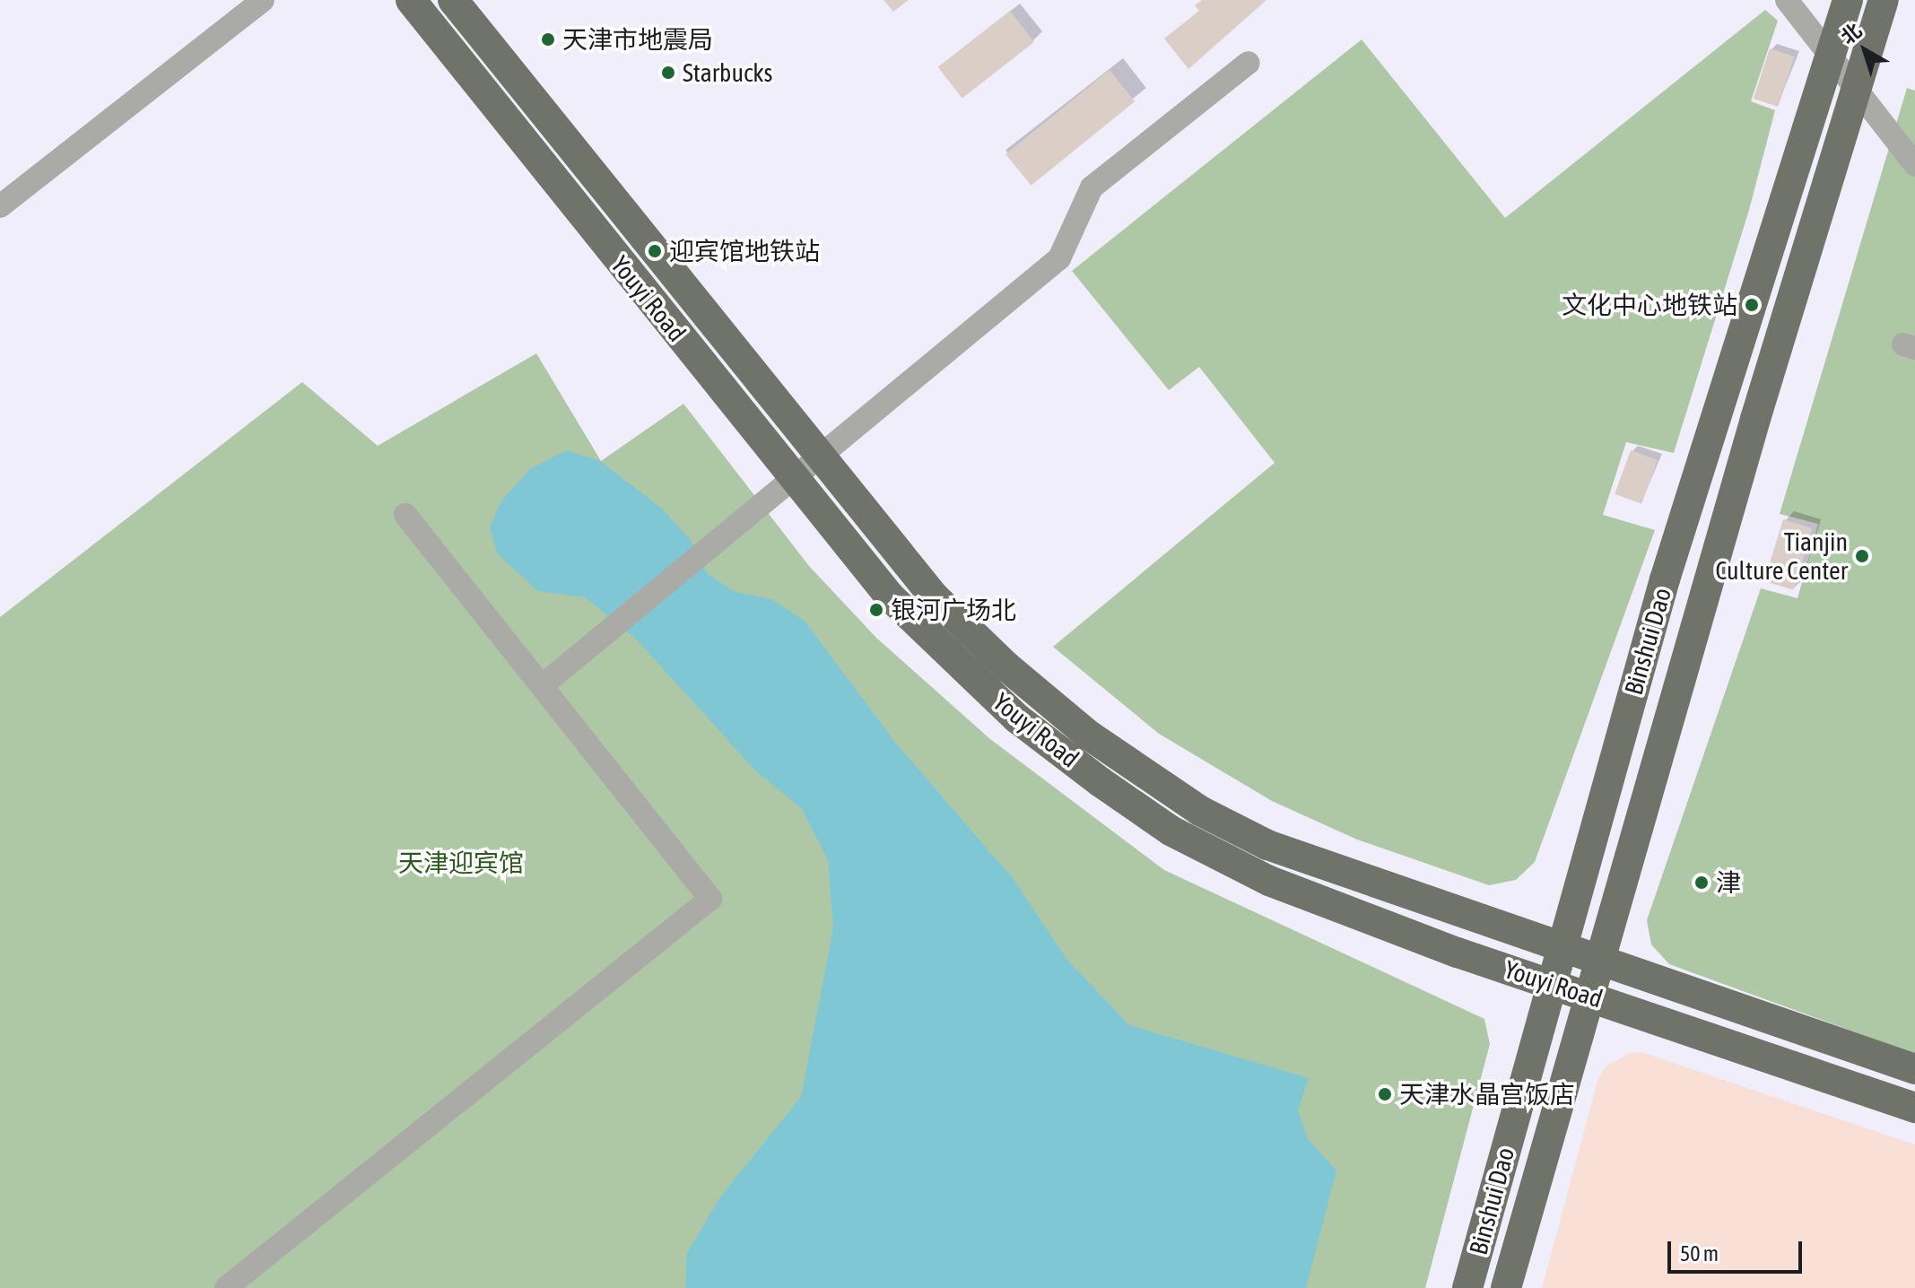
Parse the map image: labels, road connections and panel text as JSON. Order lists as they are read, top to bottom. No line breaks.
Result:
{"streets":{"main road":["Youyi Road","Binshui Dao"]},"crossings":[["Youyi Road","Binshui Dao"]],"parks":["天津迎宾馆"],"places":["天津市地震局","Starbucks","迎宾馆地铁站","文化中心地铁站","Tianjin Culture Center","银河广场北","津","天津水晶宫饭店"],"scale_bar":"50 m","north":"top left"}
